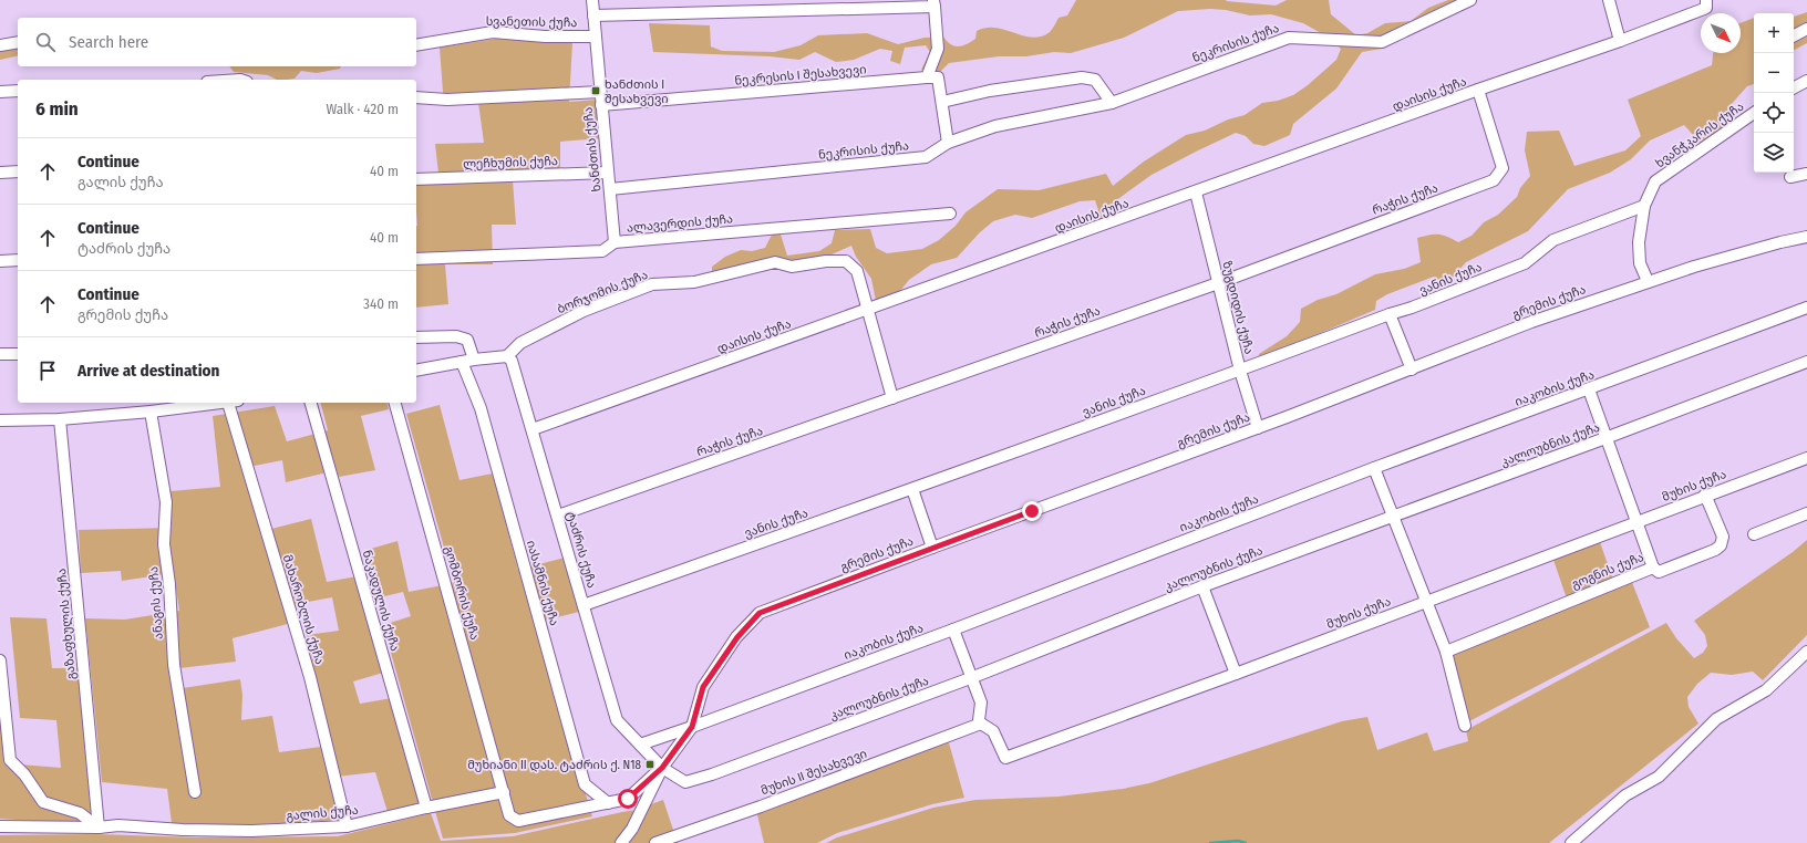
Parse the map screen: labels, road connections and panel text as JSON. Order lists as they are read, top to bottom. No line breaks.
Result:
{"streets":{"street":["სვანეთის ქუჩა","ნეკრისის ქუჩა","ნეკრესის I შესახვევი","დაისის ქუჩა","ხვანჭკარის ქუჩა","ხანძთის ქუჩა","ლეჩხუმის ქუჩა","რაჭის ქუჩა","ალავერდის ქუჩა","ვანის ქუჩა","ბორჯომის ქუჩა","გრემის ქუჩა","ზუგდიდის ქუჩა","იაკობის ქუჩა","კალოუბნის ქუჩა","მუხის ქუჩა","ტაძრის ქუჩა","გოგნის ქუჩა","იასამნის ქუჩა","გომბორის ქუჩა","ნაკადულის ქუჩა","ანაგის ქუჩა","მახარობლის ქუჩა","გაზაფხულის ქუჩა","მუხის II შესახვევი","გალის ქუჩა"]},"crossings":[["სვანეთის ქუჩა","ხანძთის ქუჩა"],["ნეკრისის ქუჩა","ხანძთის ქუჩა"],["ნეკრესის I შესახვევი","ხანძთის ქუჩა"],["დაისის ქუჩა","რაჭის ქუჩა"],["დაისის ქუჩა","ბორჯომის ქუჩა"],["დაისის ქუჩა","ზუგდიდის ქუჩა"],["დაისის ქუჩა","ტაძრის ქუჩა"],["ხვანჭკარის ქუჩა","ვანის ქუჩა"],["ხვანჭკარის ქუჩა","გრემის ქუჩა"],["ხანძთის ქუჩა","ლეჩხუმის ქუჩა"],["ხანძთის ქუჩა","ალავერდის ქუჩა"],["რაჭის ქუჩა","ბორჯომის ქუჩა"],["რაჭის ქუჩა","ზუგდიდის ქუჩა"],["რაჭის ქუჩა","ტაძრის ქუჩა"],["ვანის ქუჩა","ზუგდიდის ქუჩა"],["ვანის ქუჩა","ტაძრის ქუჩა"],["ბორჯომის ქუჩა","ტაძრის ქუჩა"],["გრემის ქუჩა","ზუგდიდის ქუჩა"],["გრემის ქუჩა","იაკობის ქუჩა"],["იაკობის ქუჩა","კალოუბნის ქუჩა"],["იაკობის ქუჩა","ტაძრის ქუჩა"],["იაკობის ქუჩა","გოგნის ქუჩა"],["კალოუბნის ქუჩა","ტაძრის ქუჩა"],["კალოუბნის ქუჩა","გოგნის ქუჩა"],["მუხის ქუჩა","გოგნის ქუჩა"],["მუხის ქუჩა","მუხის II შესახვევი"],["გომბორის ქუჩა","გალის ქუჩა"],["ნაკადულის ქუჩა","გალის ქუჩა"],["მახარობლის ქუჩა","გალის ქუჩა"],["გაზაფხულის ქუჩა","გალის ქუჩა"]],"places":{"transit":["ხანძთის I შესახვევი","მუხიანი II დას. ტაძრის ქ. N18"]},"north":"bottom right","page":{"map_buttons":["+","−"],"search":"Search here","heading":["6 min","Walk · 420 m"],"list":[["Continue","გალის ქუჩა","40 m"],["Continue","ტაძრის ქუჩა","40 m"],["Continue","გრემის ქუჩა","340 m"],"Arrive at destination"]}}
